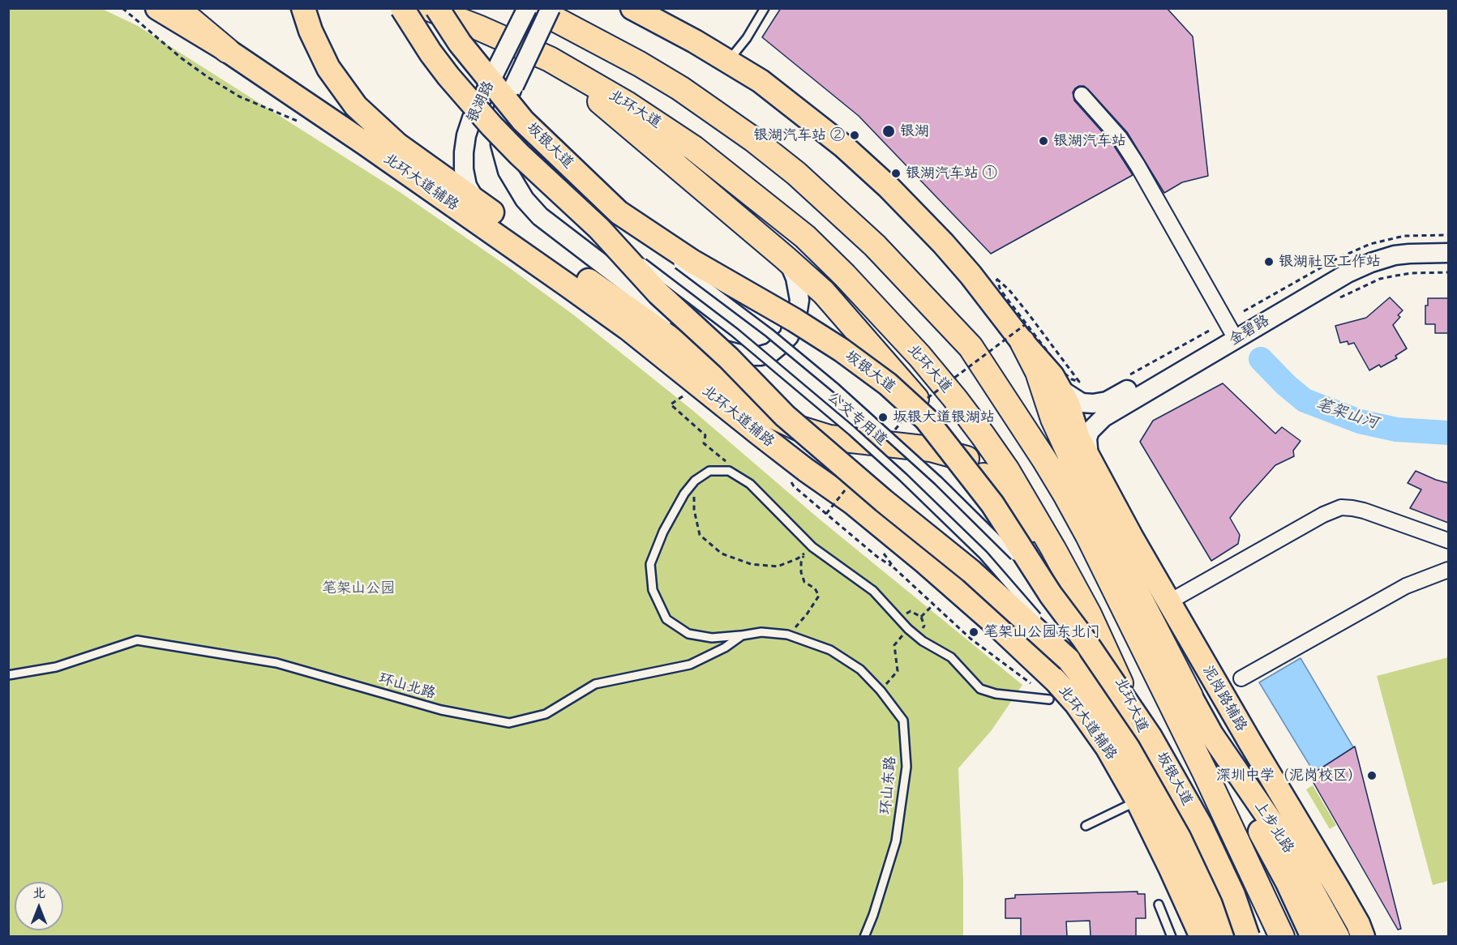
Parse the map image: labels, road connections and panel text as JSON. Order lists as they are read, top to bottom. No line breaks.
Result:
{"streets":{"highway":["北环大道"],"main road":["坂银大道","北环大道辅路","泥岗路辅路","上步北路"],"street":["银湖路","金碧路"],"lane":["公交专用道","环山北路","环山东路"]},"crossings":[["坂银大道","公交专用道"],["金碧路","泥岗路辅路"],["环山北路","环山东路"]],"water":["笔架山河"],"parks":["笔架山公园"],"places":["银湖","银湖汽车站 ②","银湖汽车站","银湖汽车站 ①","银湖社区工作站","坂银大道银湖站","笔架山公园东北门","深圳中学（泥岗校区）"],"north":"top"}
